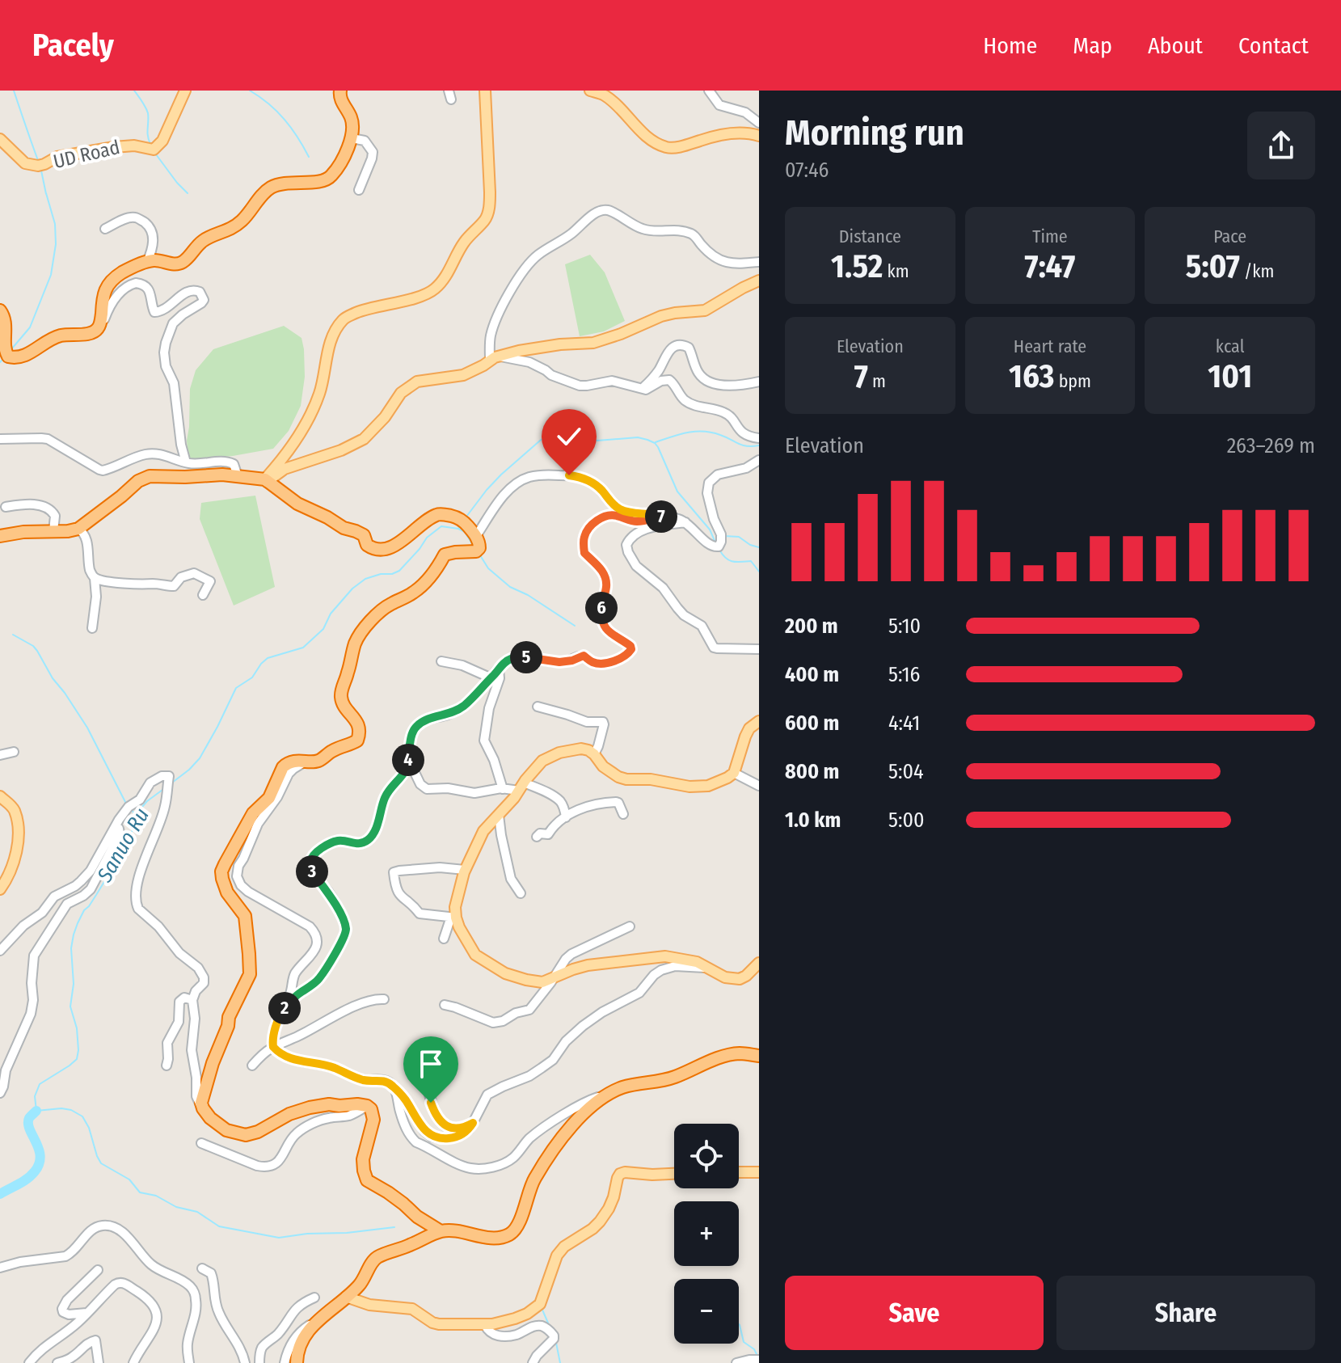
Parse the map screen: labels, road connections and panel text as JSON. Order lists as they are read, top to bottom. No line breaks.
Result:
{"streets":{"main road":["UD Road"]},"water":["Sanuo Ru"],"page":{"header":"Pacely","nav":["Home","Map","About","Contact"],"heading":["Morning run","07:46"],"stats":[["Distance","1.52 km"],["Time","7:47"],["Pace","5:07 /km"],["Elevation","7 m"],["Heart rate","163 bpm"],["kcal","101"]],"chart":["Elevation","263–269 m"],"pins":["7","6","5","4","3","2"],"list":[{"name":"200 m","note":"5:10"},{"name":"400 m","note":"5:16"},{"name":"600 m","note":"4:41"},{"name":"800 m","note":"5:04"},{"name":"1.0 km","note":"5:00"}],"map_buttons":["+","−"],"buttons":["Save","Share"]}}
